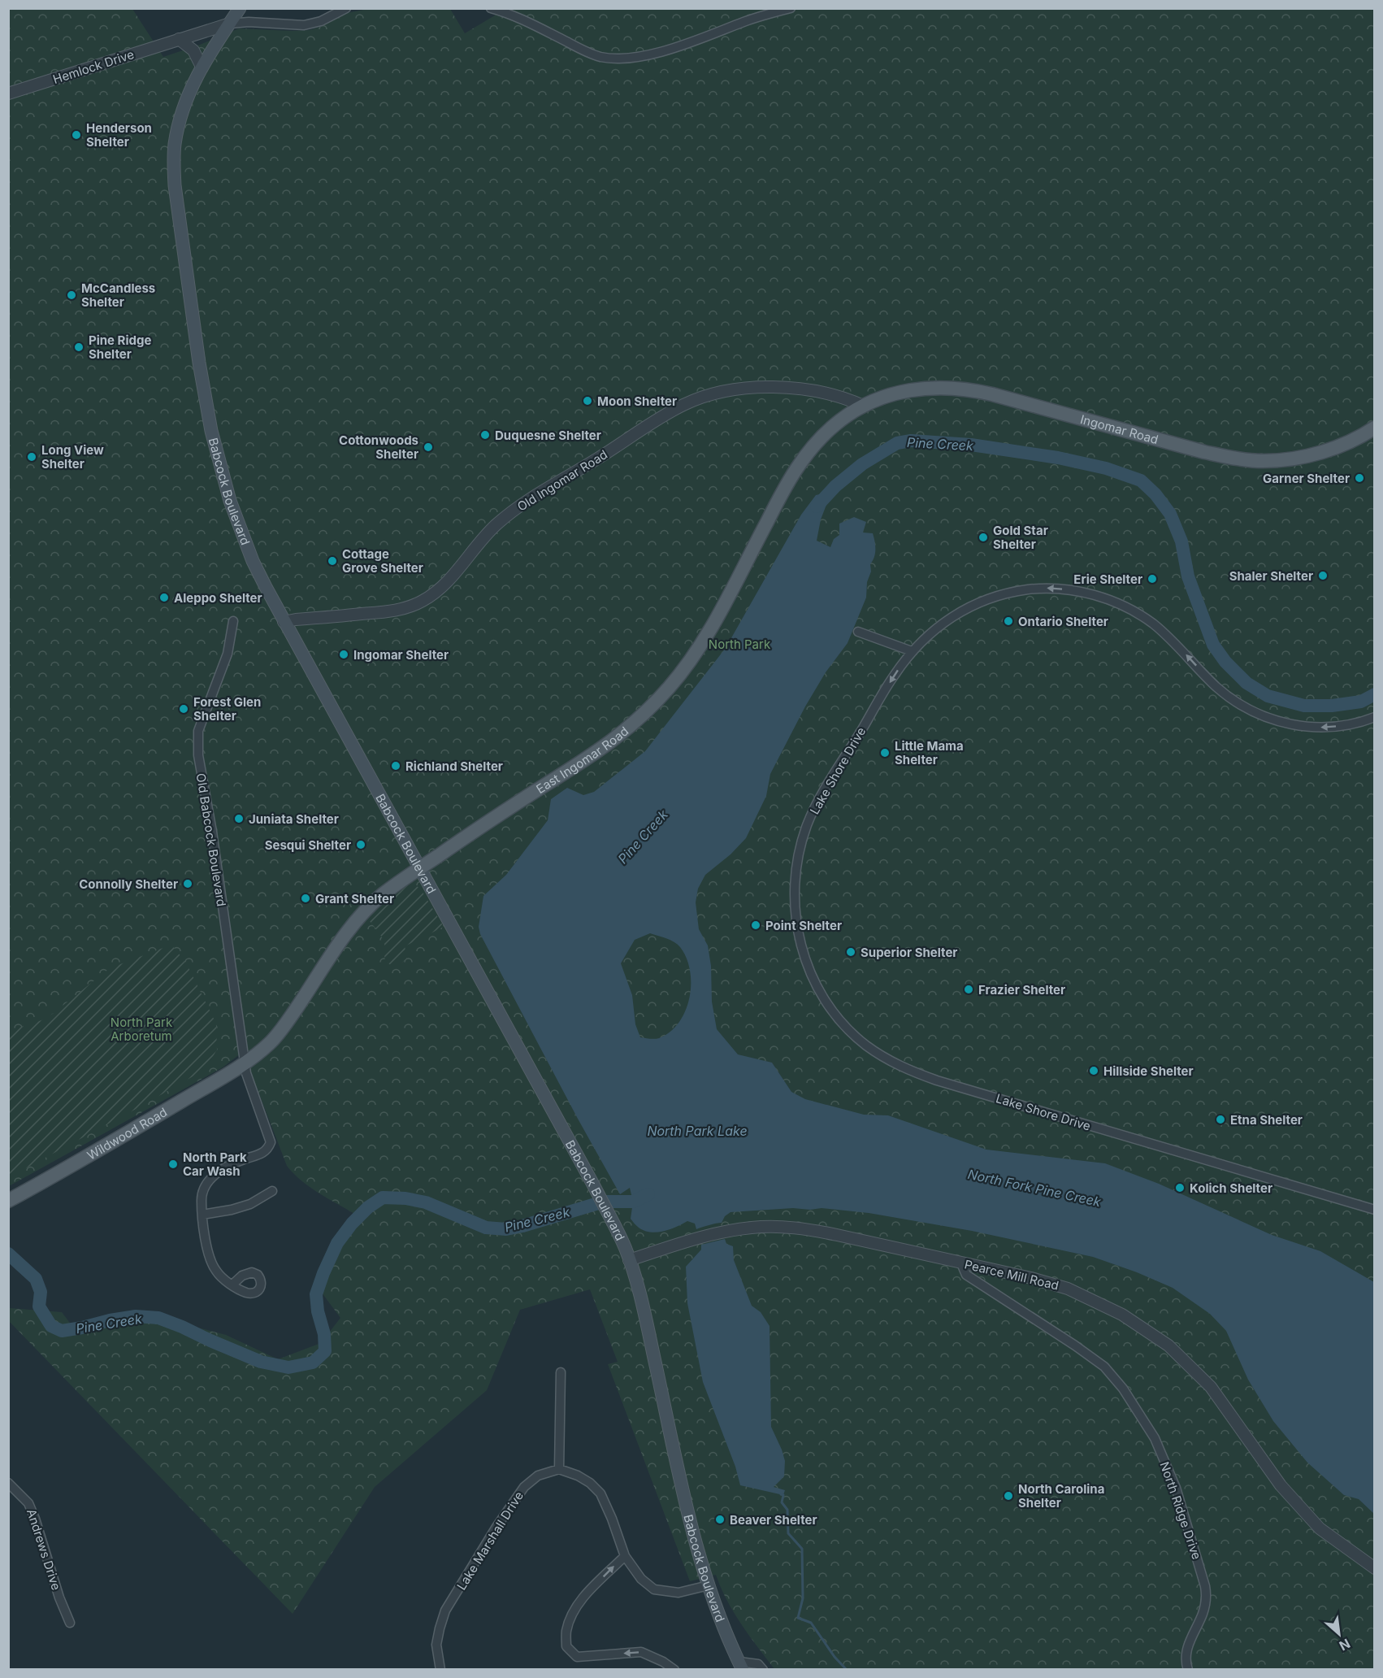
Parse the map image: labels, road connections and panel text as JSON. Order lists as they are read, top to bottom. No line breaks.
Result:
{"streets":{"main road":["Ingomar Road","Babcock Boulevard","East Ingomar Road","Wildwood Road"],"street":["Hemlock Drive","Old Ingomar Road","Lake Shore Drive","Old Babcock Boulevard","Pearce Mill Road","North Ridge Drive","Lake Marshall Drive","Andrews Drive"]},"crossings":[["Hemlock Drive","Babcock Boulevard"],["Ingomar Road","Old Ingomar Road"],["Ingomar Road","East Ingomar Road"],["Old Ingomar Road","Babcock Boulevard"],["Old Ingomar Road","East Ingomar Road"],["Babcock Boulevard","East Ingomar Road"],["Babcock Boulevard","Pearce Mill Road"],["East Ingomar Road","Old Babcock Boulevard"],["East Ingomar Road","Wildwood Road"],["Old Babcock Boulevard","Wildwood Road"],["Pearce Mill Road","North Ridge Drive"]],"water":["Pine Creek","North Park Lake","North Fork Pine Creek"],"parks":["North Park","North Park Arboretum"],"places":["Henderson Shelter","McCandless Shelter","Pine Ridge Shelter","Moon Shelter","Duquesne Shelter","Cottonwoods Shelter","Long View Shelter","Garner Shelter","Gold Star Shelter","Cottage Grove Shelter","Shaler Shelter","Erie Shelter","Aleppo Shelter","Ontario Shelter","Ingomar Shelter","Forest Glen Shelter","Little Mama Shelter","Richland Shelter","Juniata Shelter","Sesqui Shelter","Connolly Shelter","Grant Shelter","Point Shelter","Superior Shelter","Frazier Shelter","Hillside Shelter","Etna Shelter","North Park Car Wash","Kolich Shelter","North Carolina Shelter","Beaver Shelter"],"north":"bottom right"}
